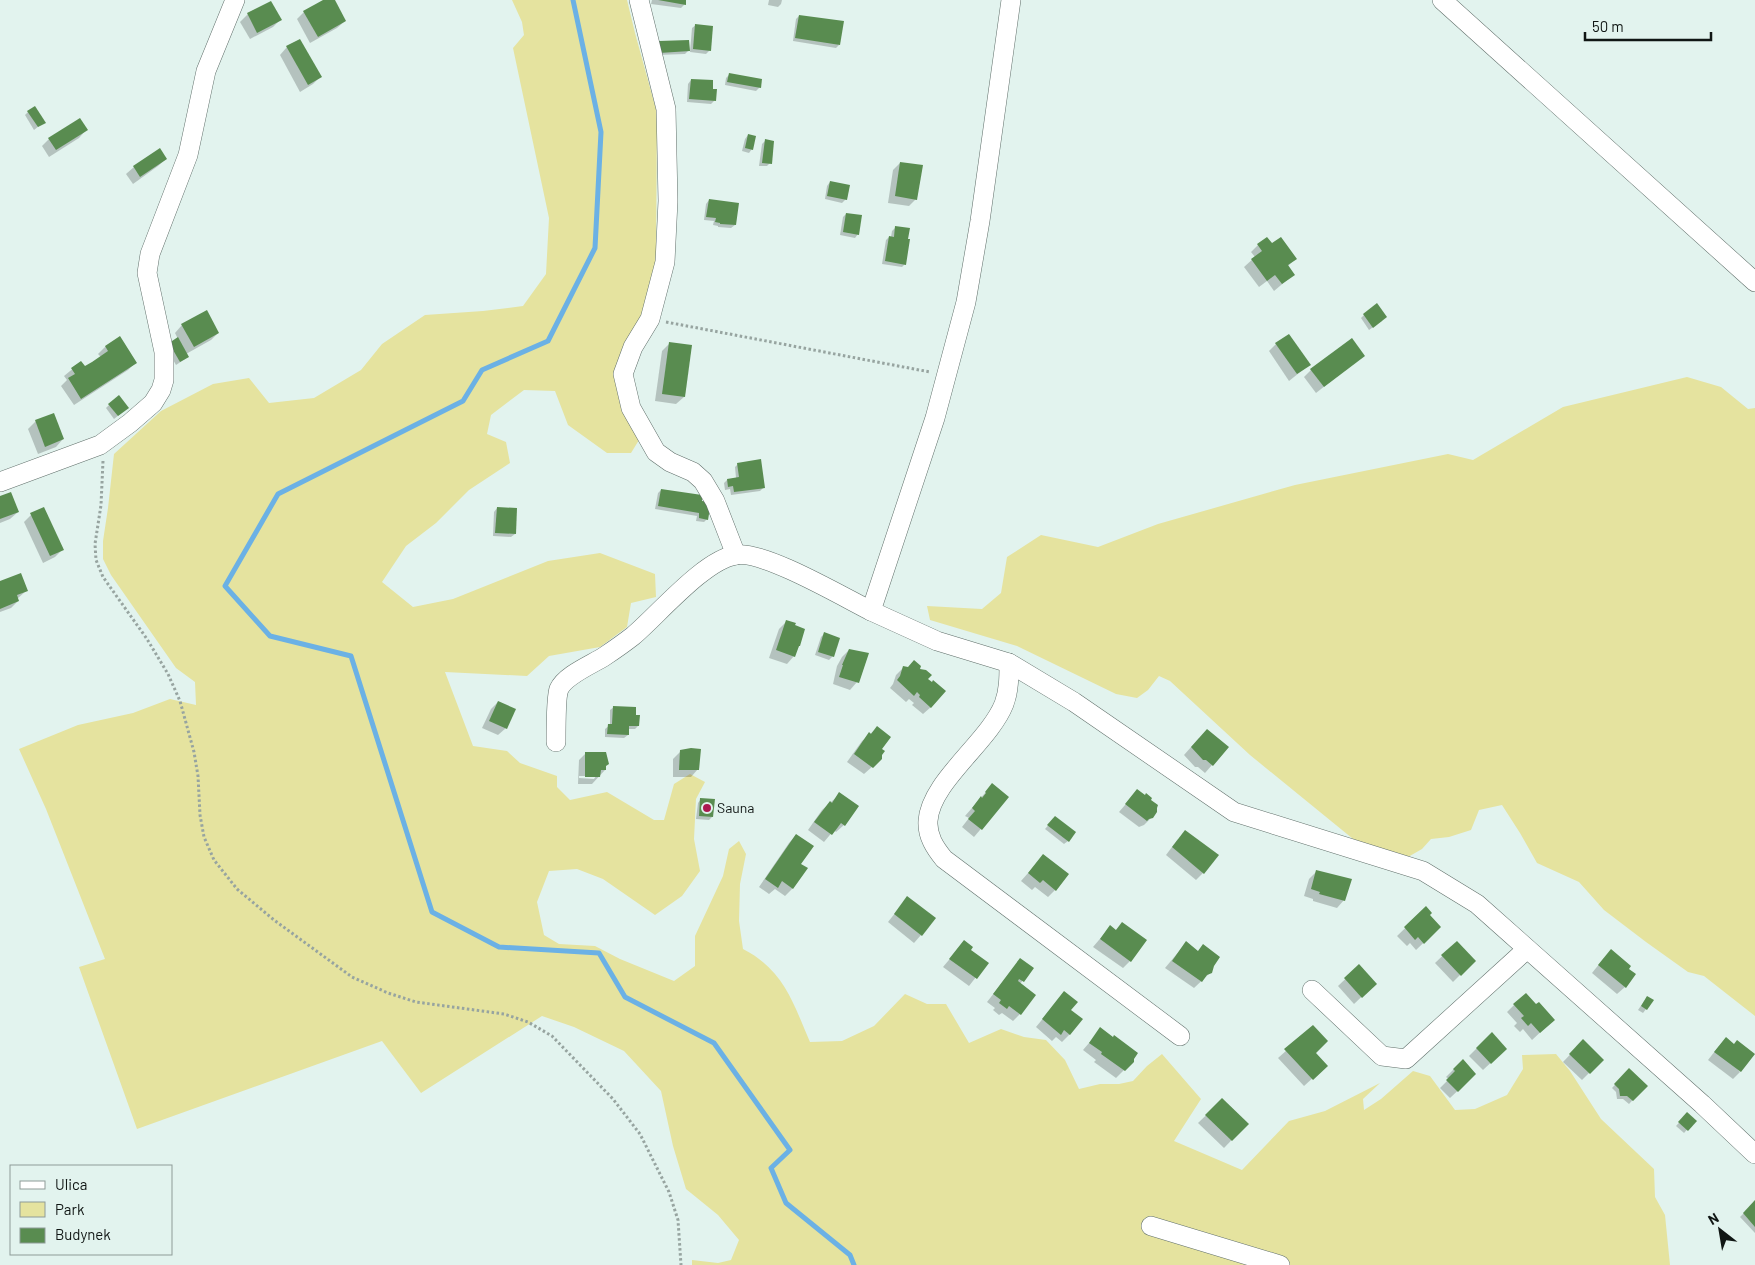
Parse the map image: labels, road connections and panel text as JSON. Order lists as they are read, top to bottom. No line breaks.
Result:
{"places":["Sauna"],"legend":["Ulica","Park","Budynek"],"scale_bar":"50 m","north":"top left"}
